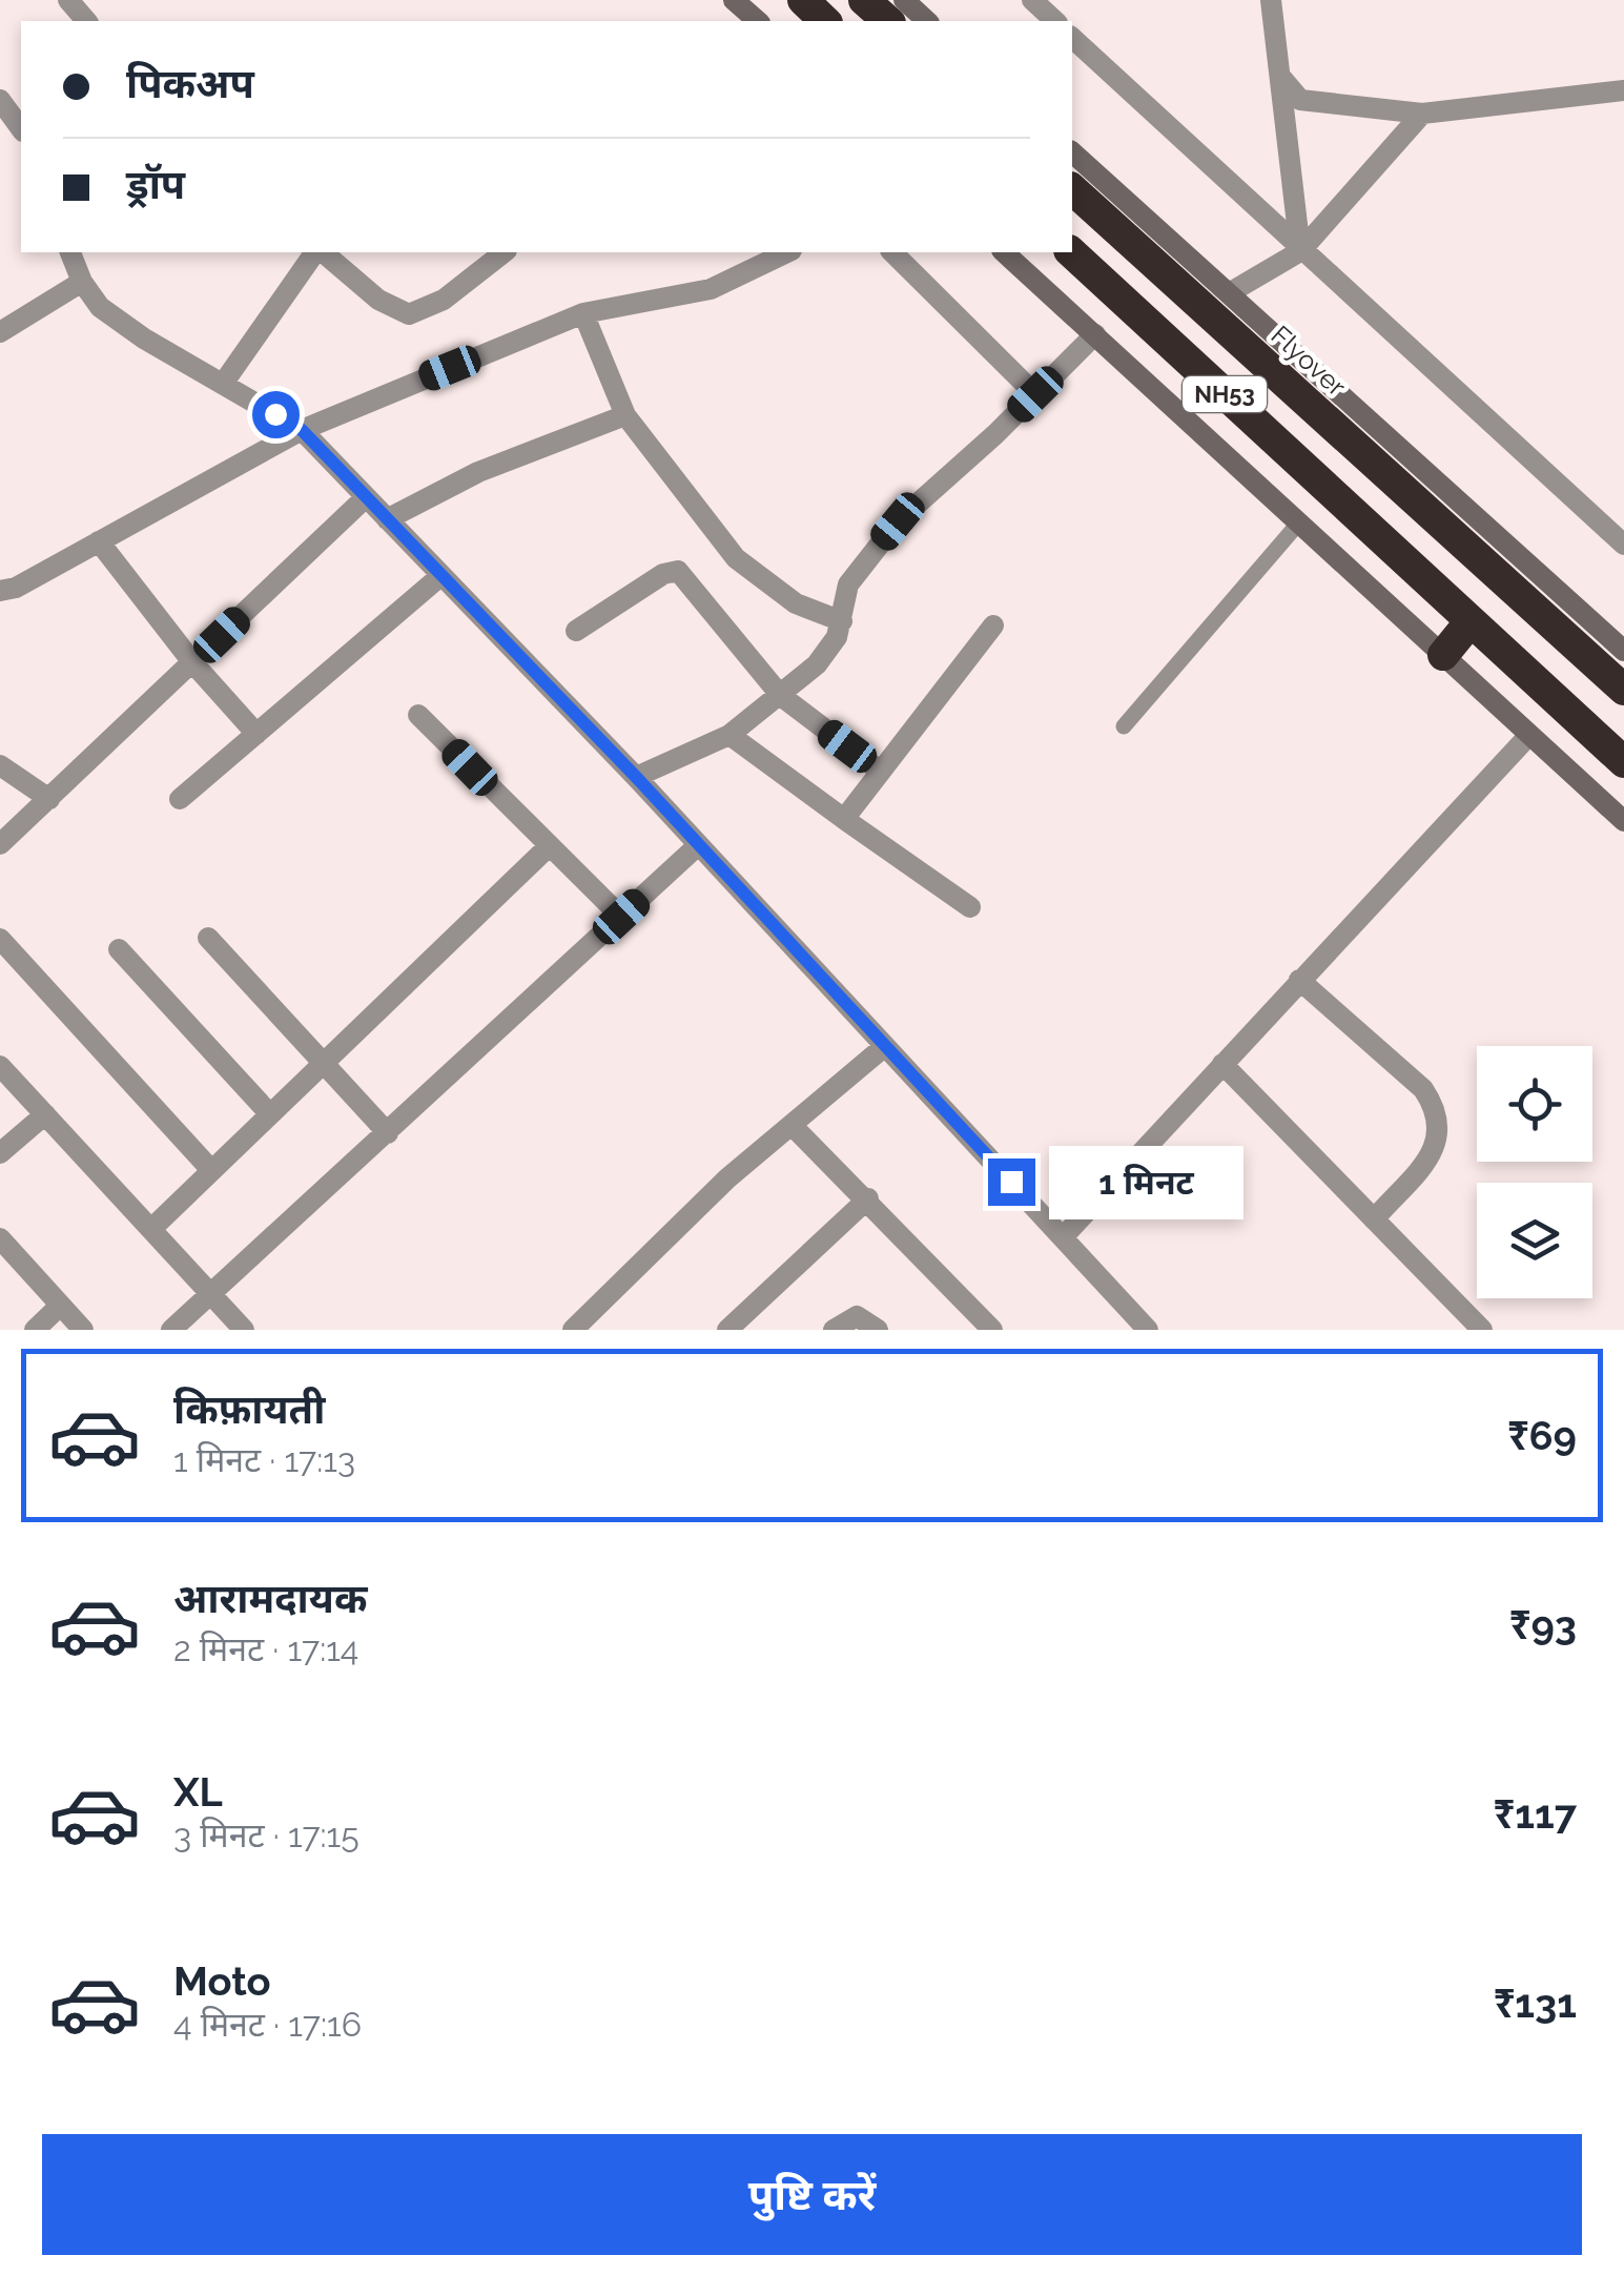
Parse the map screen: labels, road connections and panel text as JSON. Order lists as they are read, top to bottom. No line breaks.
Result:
{"streets":{"highway":["Flyover","NH53"]},"crossings":[["Flyover","NH53"]],"page":{"banner":["पिकअप","ड्रॉप"],"bubble":"1 मिनट","list":[{"name":"किफ़ायती","note":"1 मिनट · 17:13","value":"₹69"},{"name":"आरामदायक","note":"2 मिनट · 17:14","value":"₹93"},{"name":"XL","note":"3 मिनट · 17:15","value":"₹117"},{"name":"Moto","note":"4 मिनट · 17:16","value":"₹131"}],"buttons":"पुष्टि करें"}}
